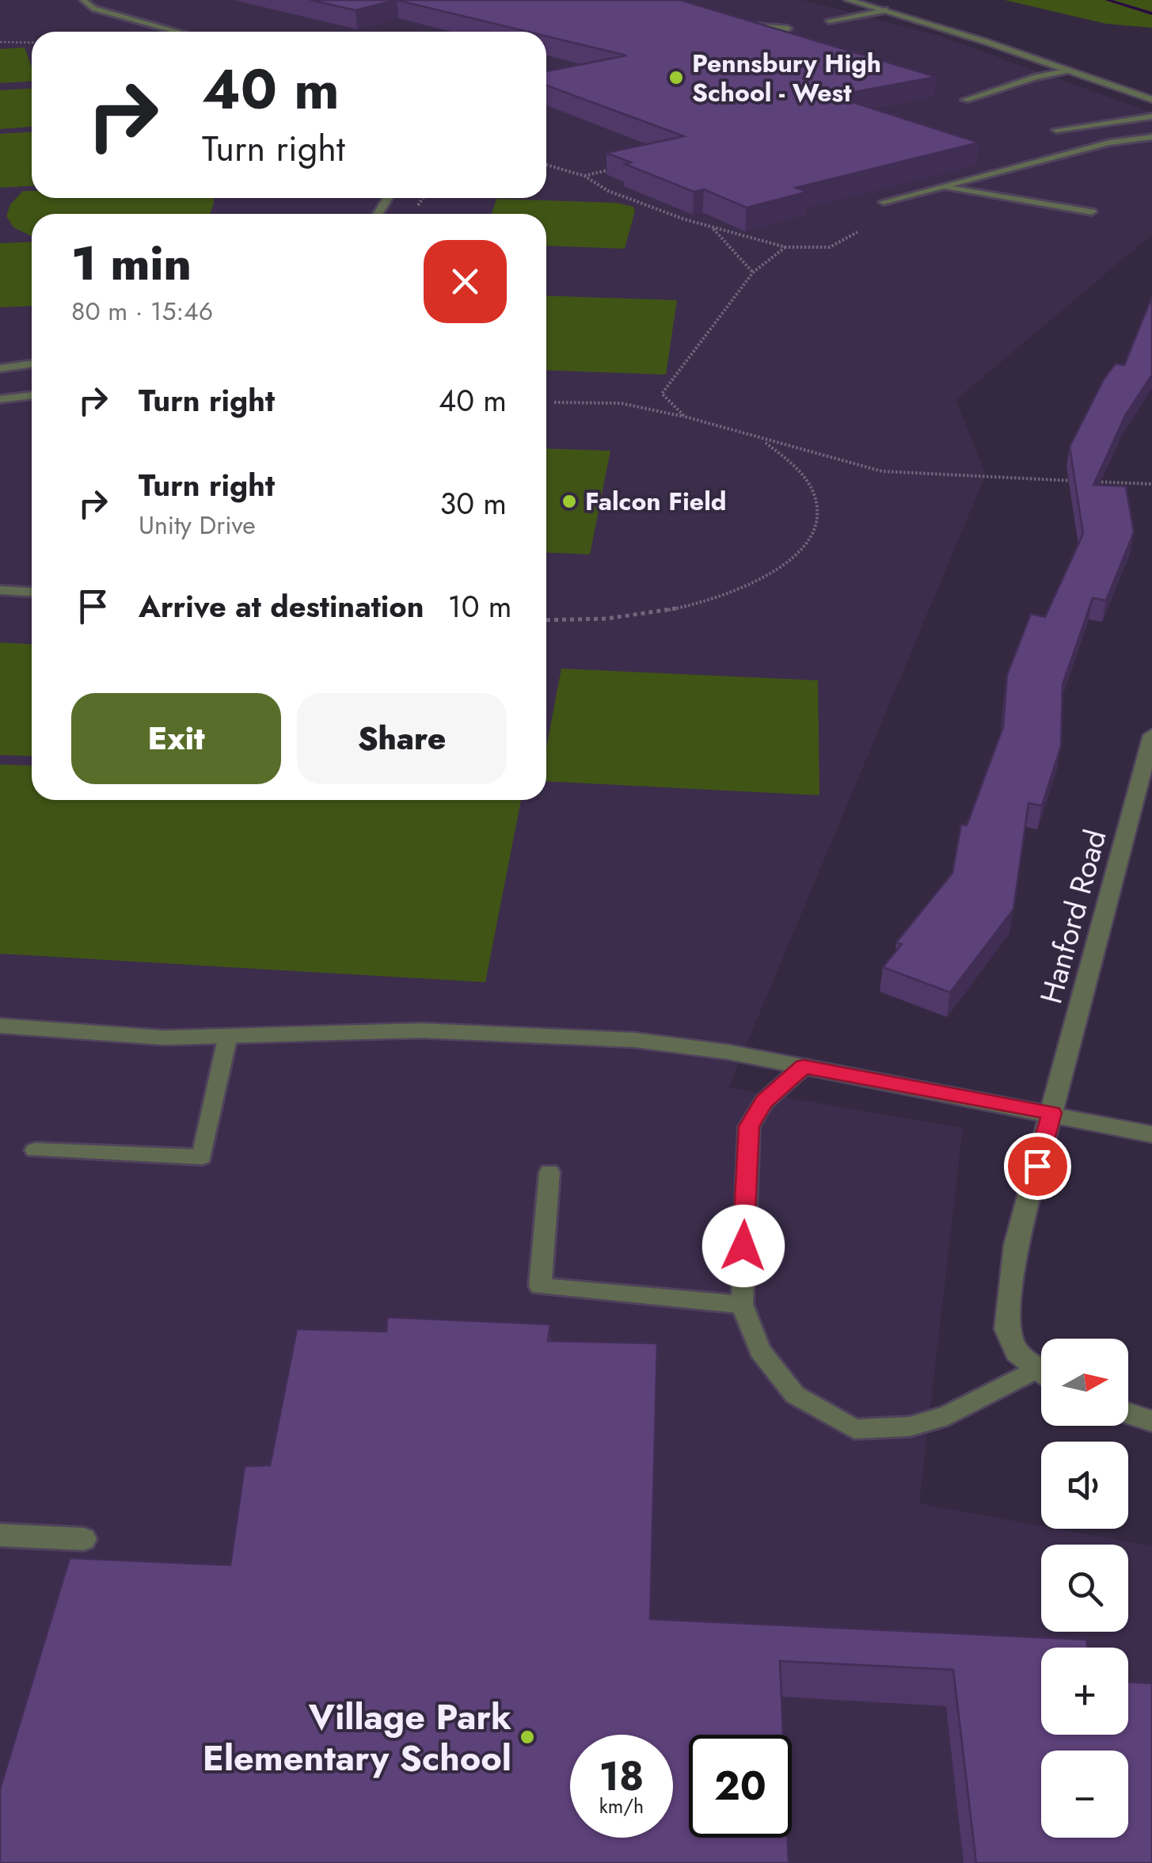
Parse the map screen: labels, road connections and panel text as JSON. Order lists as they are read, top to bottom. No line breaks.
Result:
{"streets":{"street":["Hanford Road"]},"places":["Pennsbury High School - West","Falcon Field","Village Park Elementary School"],"north":"right","page":{"turn":["40 m","Turn right"],"heading":["1 min","80 m · 15:46"],"list":[{"name":"Turn right","value":"40 m"},{"name":"Turn right","note":"Unity Drive","value":"30 m"},{"name":"Arrive at destination","value":"10 m"}],"buttons":["Exit","Share"],"map_buttons":["+","−"],"speed":"18 km/h","limit":"20"}}
